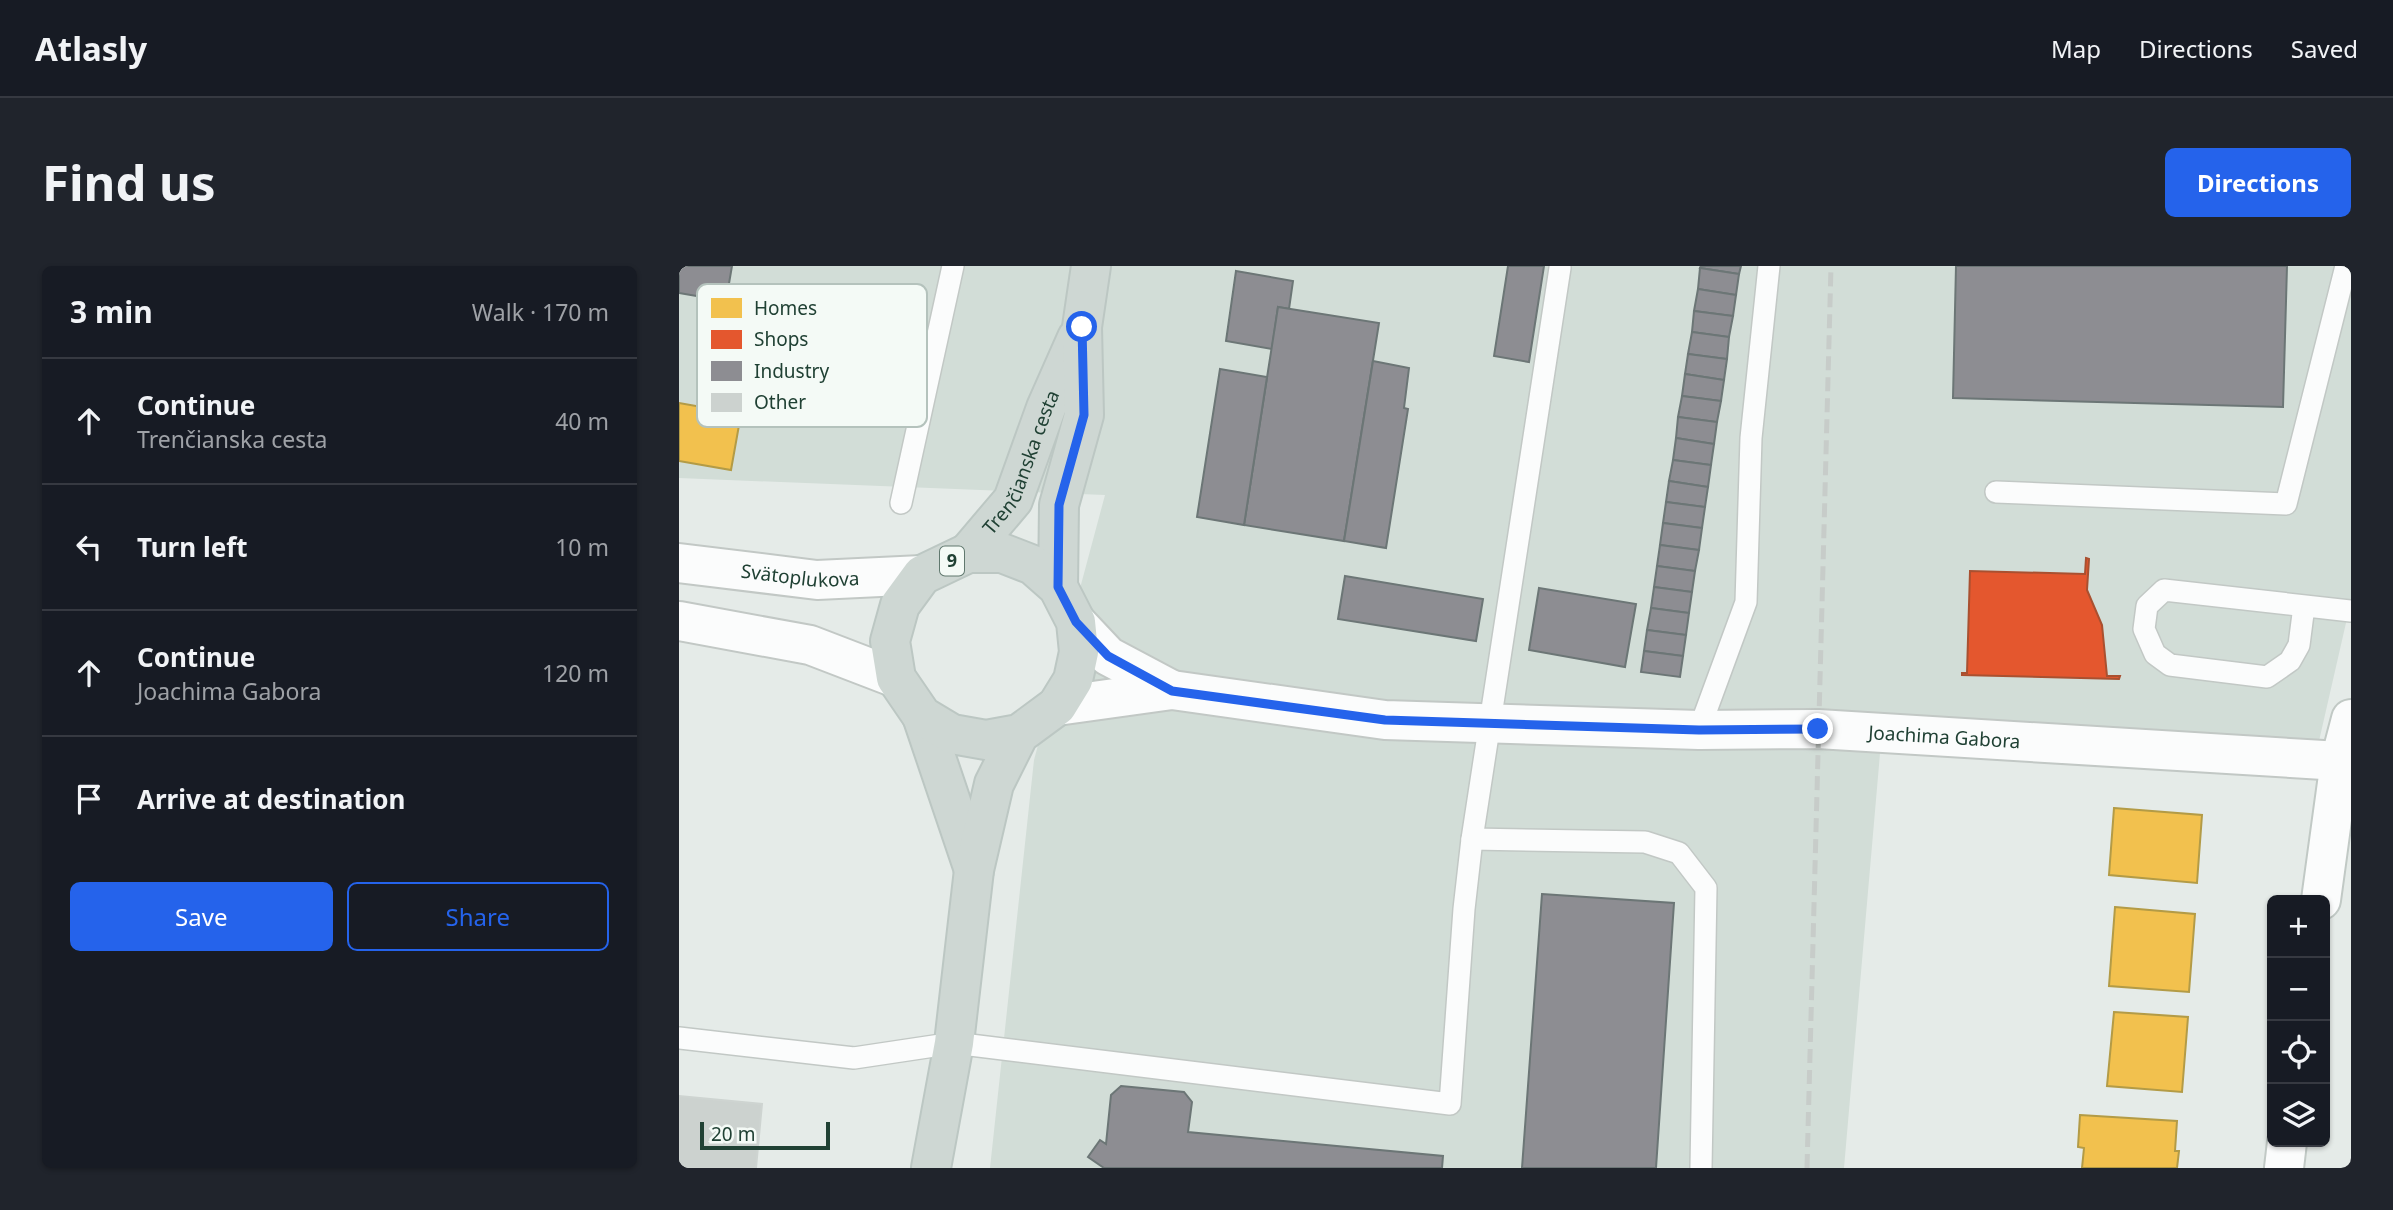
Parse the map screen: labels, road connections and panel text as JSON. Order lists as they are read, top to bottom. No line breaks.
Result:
{"streets":{"main road":["Trenčianska cesta","9"],"street":["Svätoplukova","Joachima Gabora"]},"crossings":[["Trenčianska cesta","9"],["Trenčianska cesta","Svätoplukova"],["Trenčianska cesta","Joachima Gabora"],["9","Svätoplukova"],["9","Joachima Gabora"],["Svätoplukova","Joachima Gabora"]],"legend":["Homes","Shops","Industry","Other"],"scale_bar":"20 m","page":{"header":"Atlasly","nav":["Map","Directions","Saved"],"buttons":["Directions",["Save","Share"]],"title":"Find us","heading":["3 min","Walk · 170 m"],"list":[["Continue","Trenčianska cesta","40 m"],["Turn left","10 m"],["Continue","Joachima Gabora","120 m"],"Arrive at destination"],"map_buttons":["+","−"],"scale":"20 m"}}
